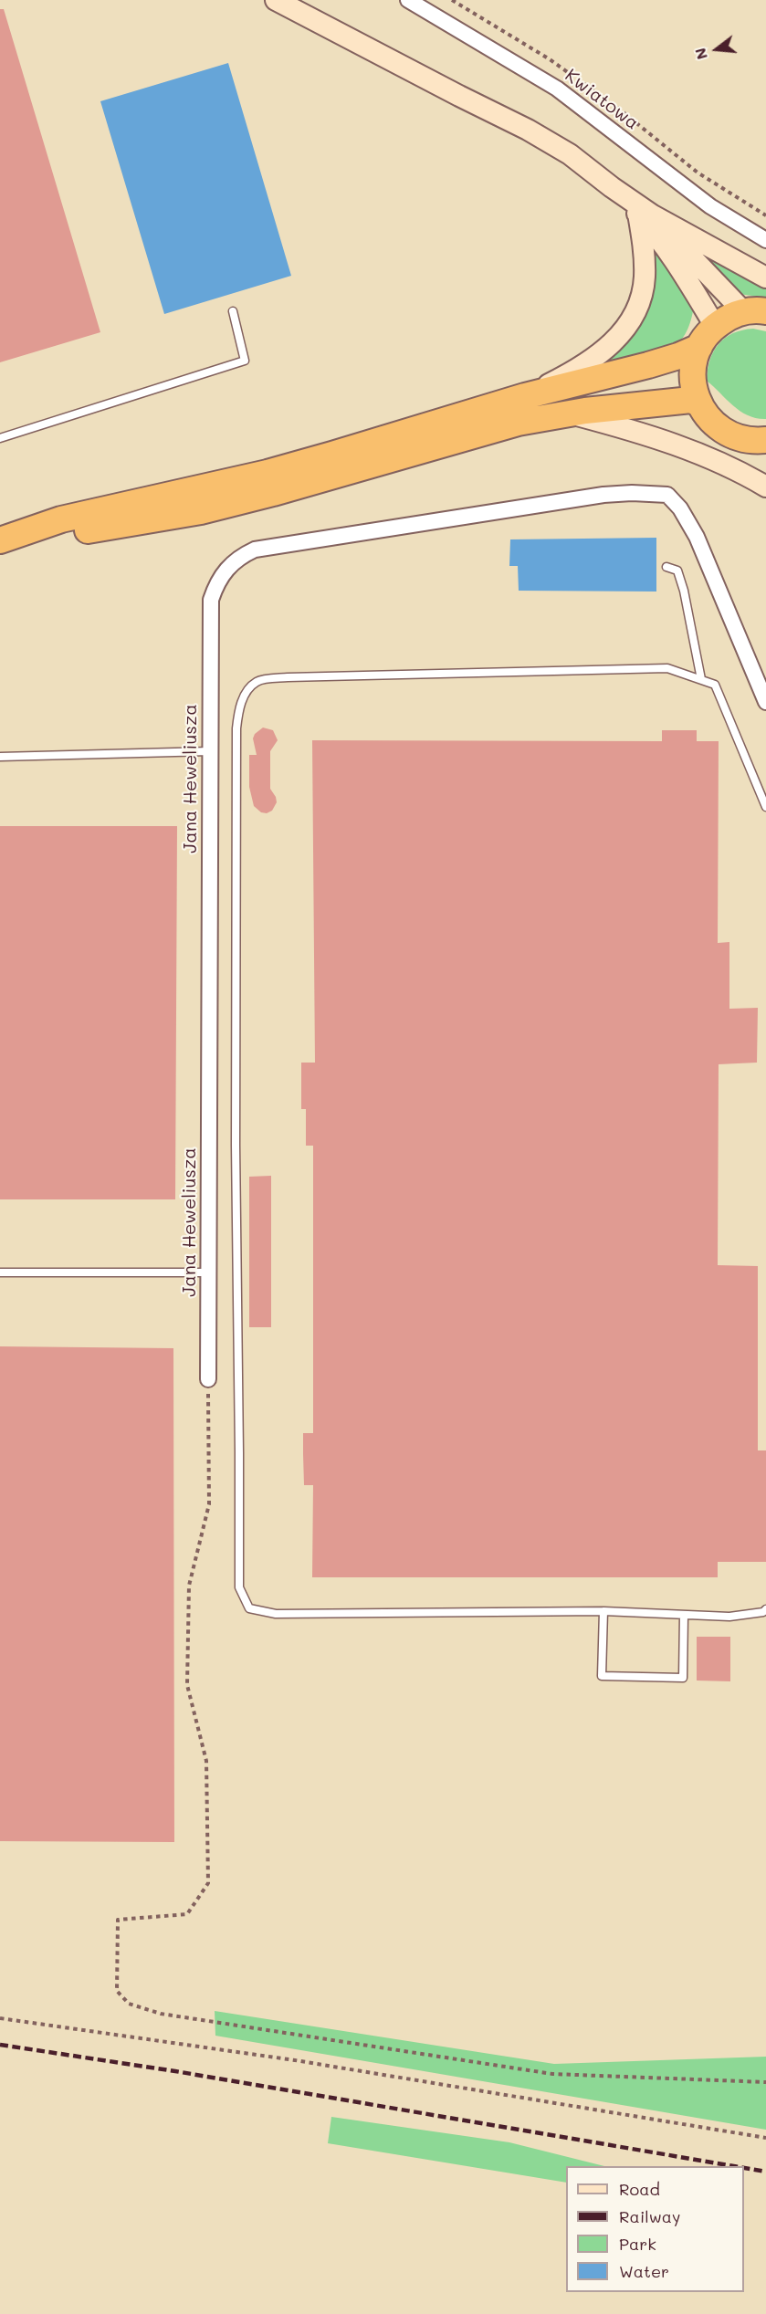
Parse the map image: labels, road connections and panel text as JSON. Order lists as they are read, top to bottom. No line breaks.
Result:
{"streets":{"street":["Kwiatowa","Jana Heweliusza"]},"legend":["Road","Railway","Park","Water"],"north":"left"}
